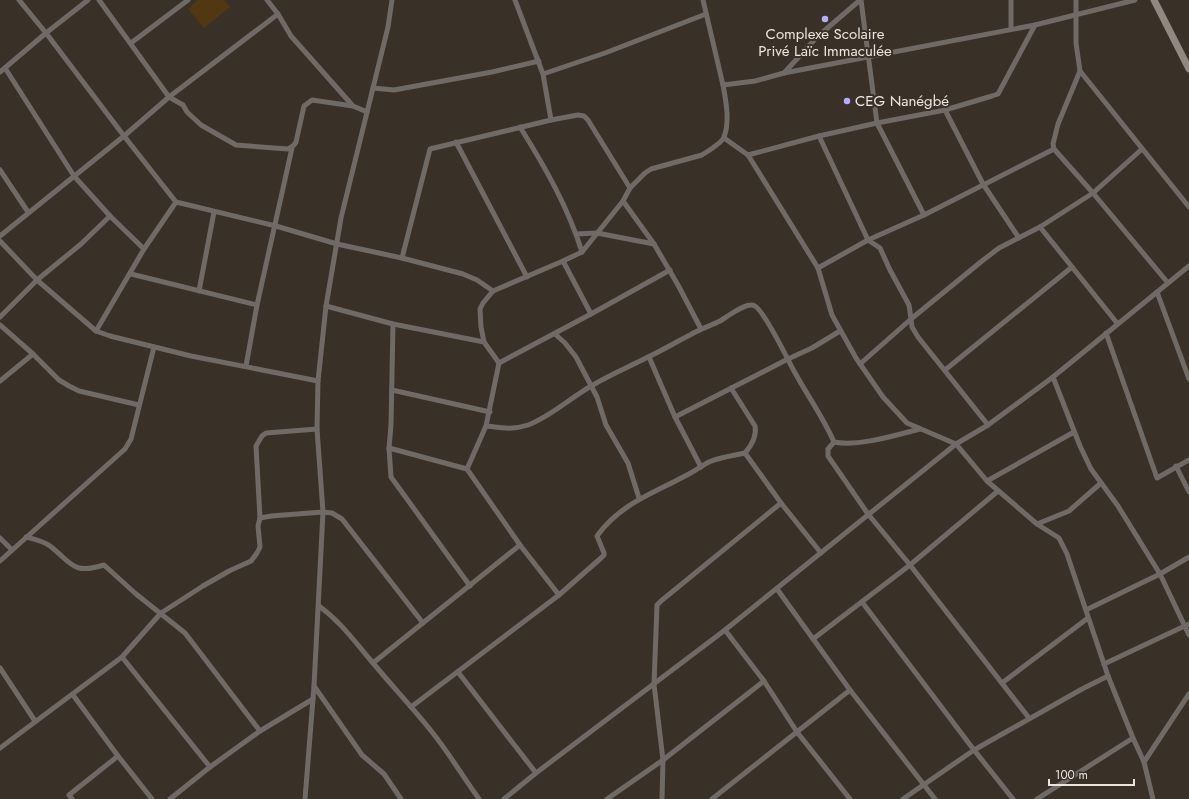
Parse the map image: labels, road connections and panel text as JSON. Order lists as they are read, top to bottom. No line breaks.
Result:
{"places":["Complexe Scolaire Privé Laïc Immaculée","CEG Nanégbé"],"scale_bar":"100 m"}
